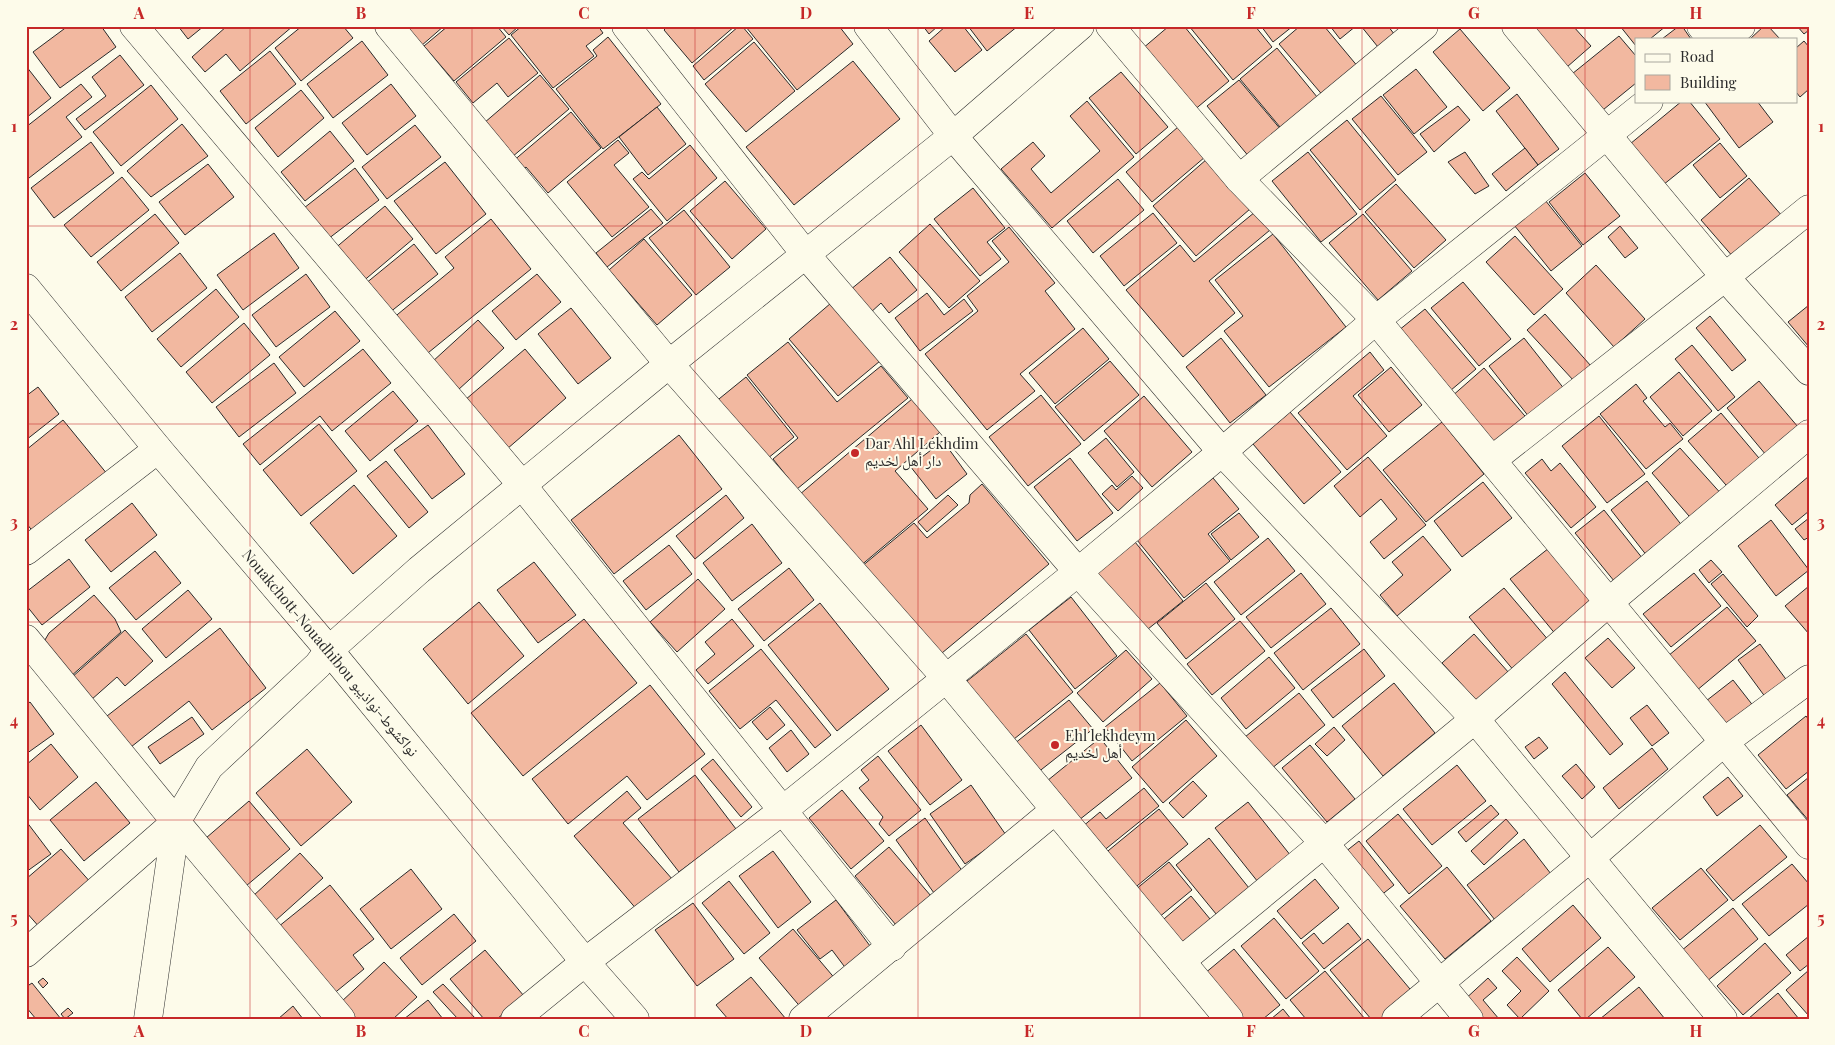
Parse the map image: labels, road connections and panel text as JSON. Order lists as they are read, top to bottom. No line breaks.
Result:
{"streets":{"main road":["Nouakchott-Nouadhibou نواكشوط-نواذيبو"]},"places":["Dar Ahl Lekhdim دار أهل لخديم","Ehl lekhdeym أهل لخديم"],"legend":["Road","Building"],"grid":{"columns":["A","B","C","D","E","F","G","H"],"rows":["1","2","3","4","5"]}}
